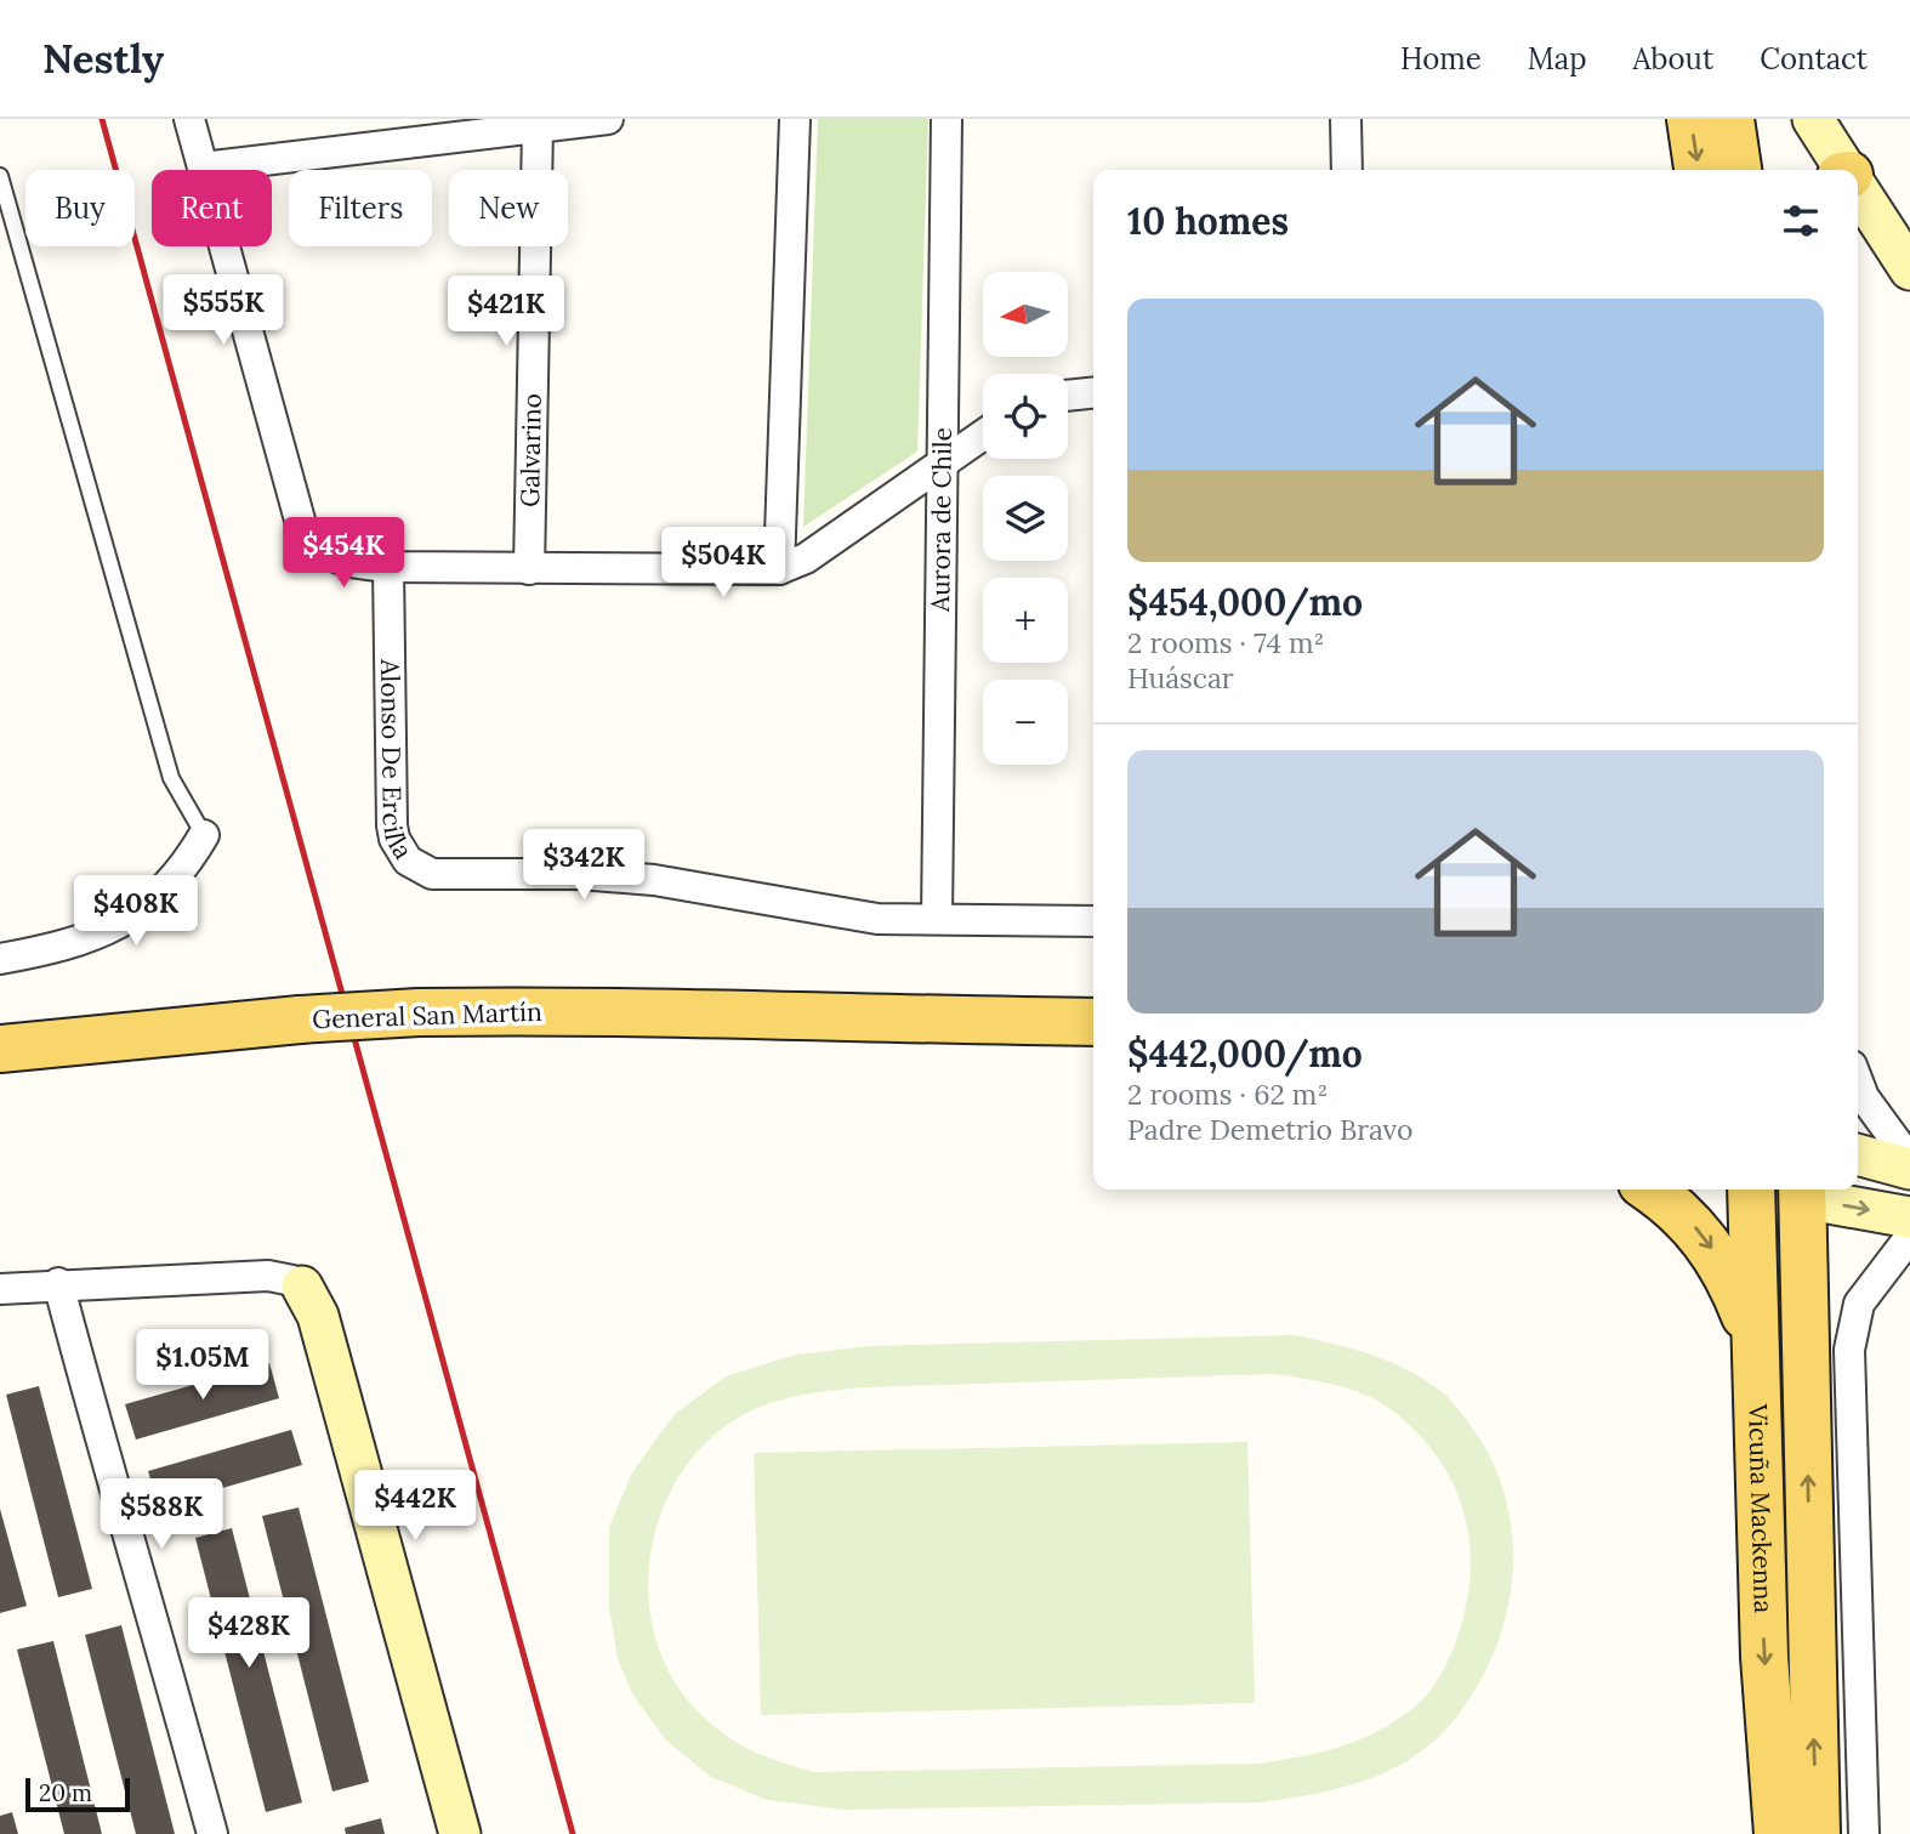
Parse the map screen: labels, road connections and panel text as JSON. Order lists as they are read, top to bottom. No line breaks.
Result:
{"streets":{"main road":["General San Martín","Vicuña Mackenna"],"street":["Galvarino","Aurora de Chile","Alonso De Ercilla"]},"crossings":[["Aurora de Chile","Alonso De Ercilla"]],"scale_bar":"20 m","north":"left","page":{"header":"Nestly","nav":["Home","Map","About","Contact"],"chip":["Buy","Rent","Filters","New"],"heading":"10 homes","map_buttons":["+","−"],"list":[{"name":"$454,000/mo","note":"2 rooms · 74 m² · Huáscar"},{"name":"$442,000/mo","note":"2 rooms · 62 m² · Padre Demetrio Bravo"}],"price":["$555K","$421K","$454K","$504K","$342K","$408K","$1.05M","$442K","$588K","$428K"],"scale":"20 m"}}
